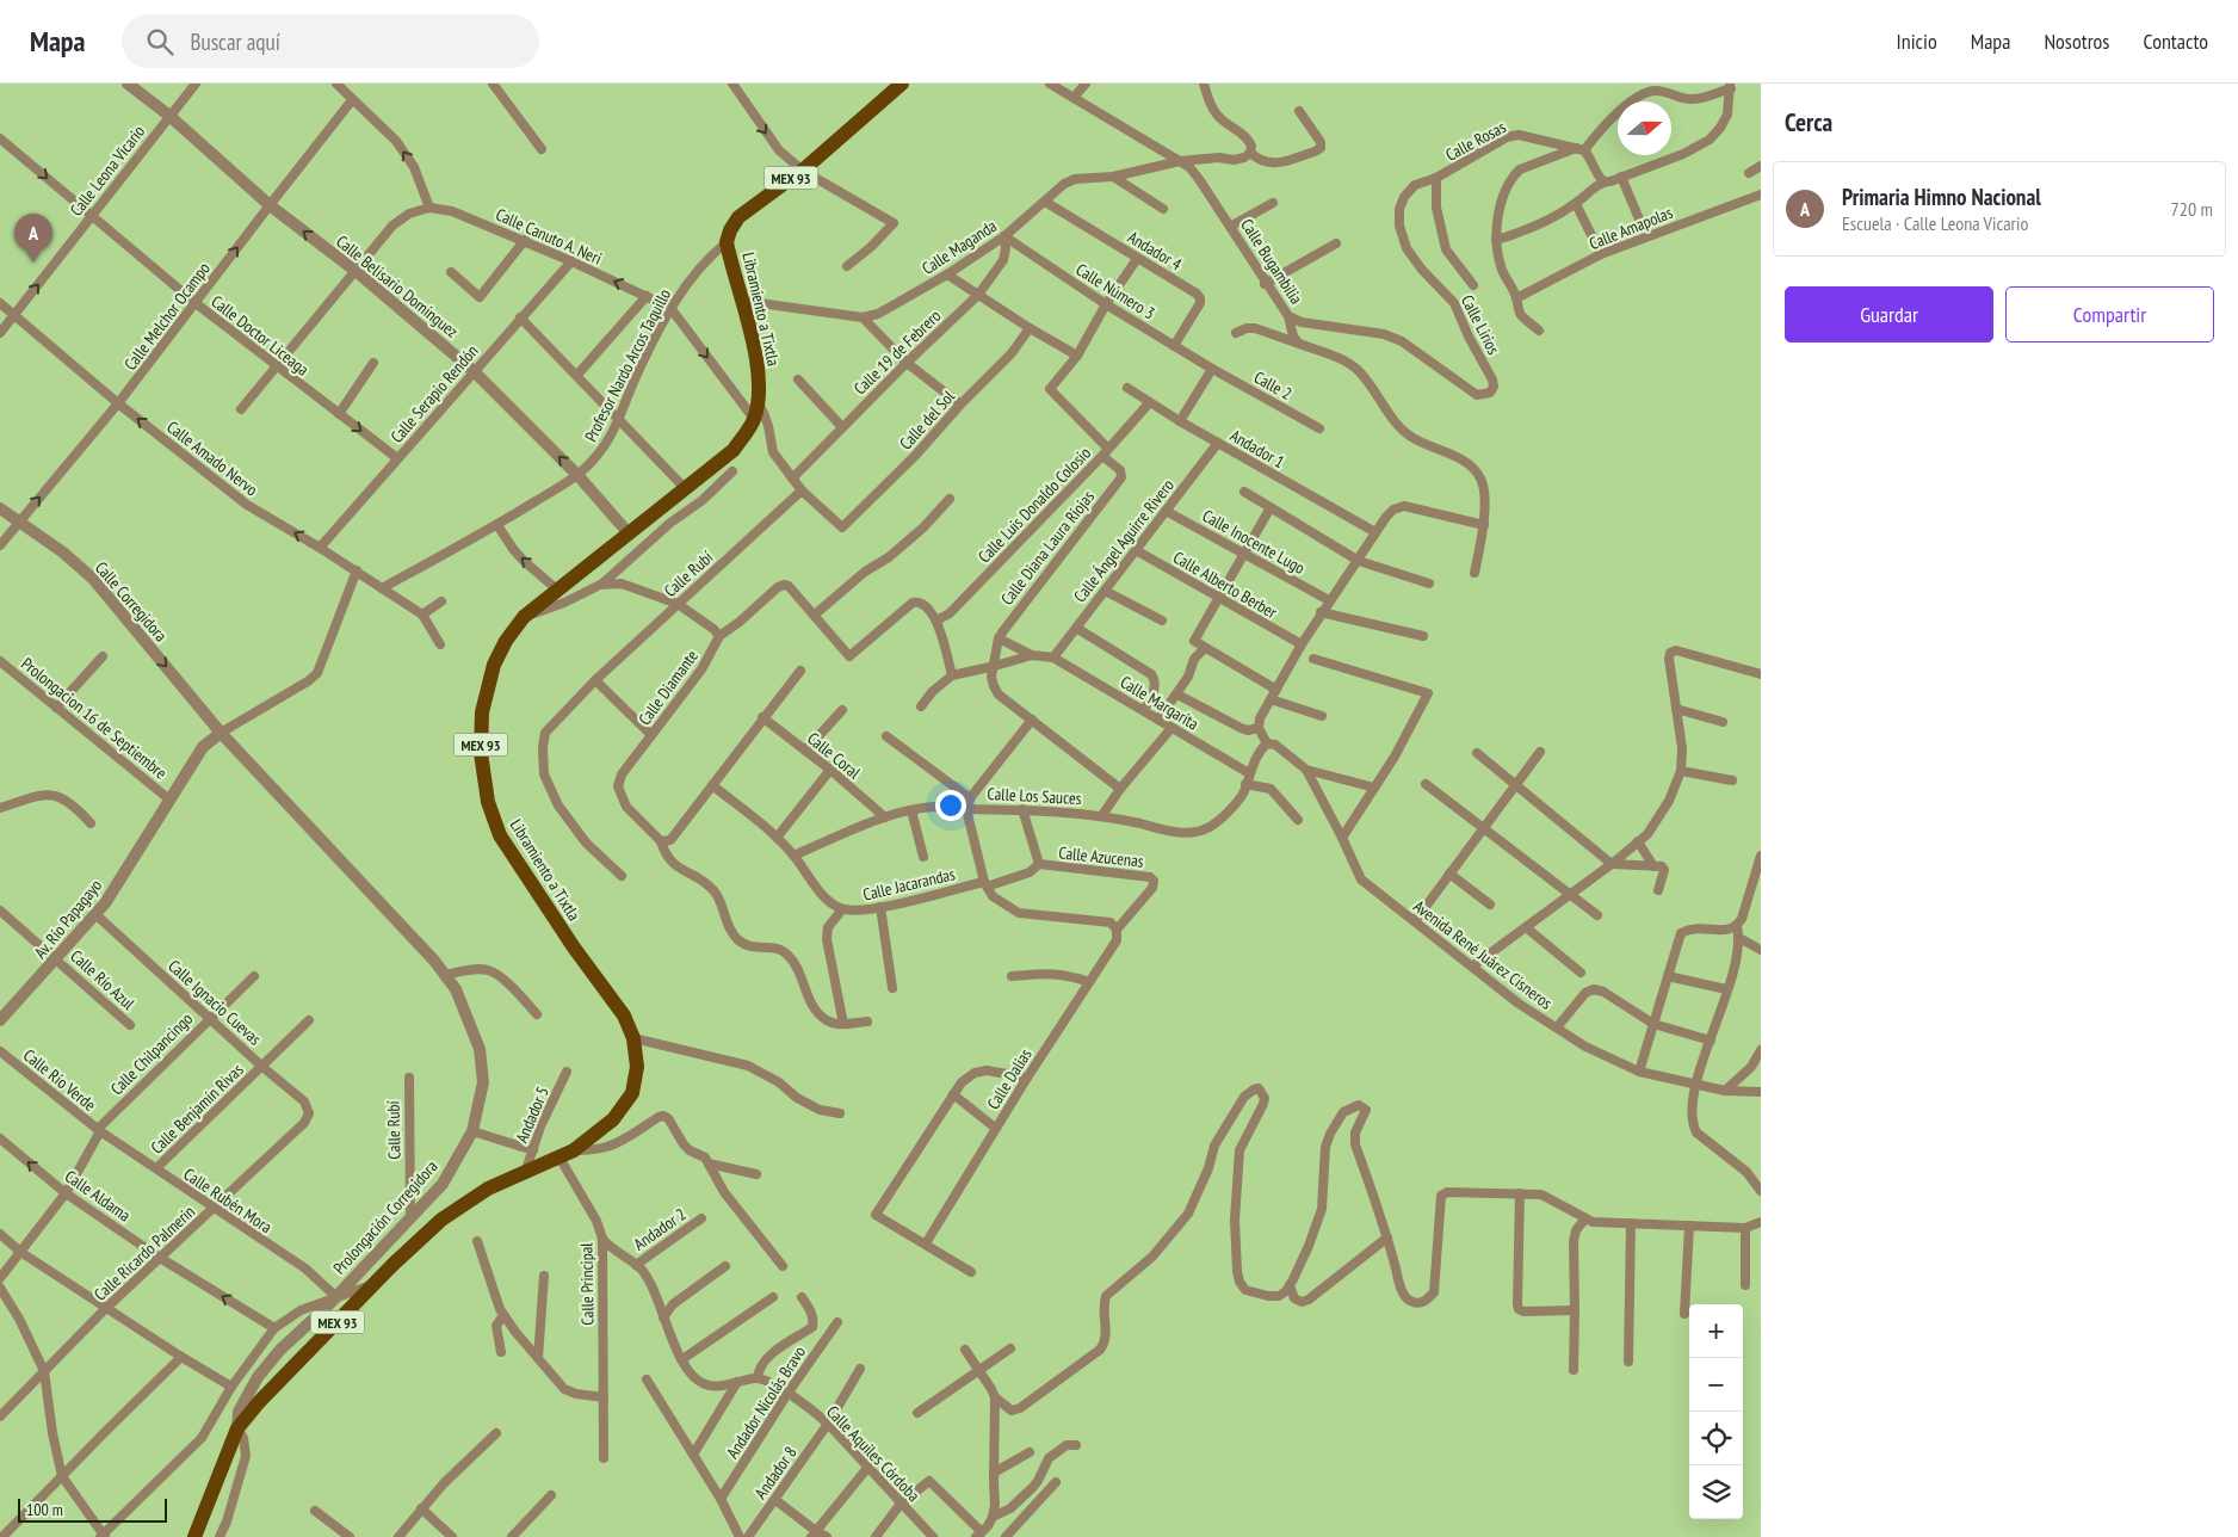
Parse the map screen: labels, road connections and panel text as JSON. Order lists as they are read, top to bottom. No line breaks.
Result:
{"streets":{"main road":["MEX 93","Libramiento a Tixtla"],"street":["Calle Rosas","Calle Leona Vicario","Calle Amapolas","Calle Canuto A. Neri","Calle Maganda","Andador 4","Calle Bugambilia","Calle Belisario Domínguez","Calle Número 3","Calle Melchor Ocampo","Calle Lirios","Calle Doctor Liceaga","Calle 19 de Febrero","Profesor Nardo Arcos Taquillo","Calle 2","Calle Serapio Rendón","Calle del Sol","Andador 1","Calle Amado Nervo","Calle Luis Donaldo Colosio","Calle Ángel Aguirre Rivero","Calle Inocente Lugo","Calle Diana Laura Riojas","Calle Rubí","Calle Alberto Berber","Calle Corregidora","Calle Diamante","Calle Margarita","Prolongacion 16 de Septiembre","Calle Coral","Calle Los Sauces","Calle Azucenas","Calle Jacarandas","Av. Río Papagayo","Avenida René Juárez Cisneros","Calle Río Azul","Calle Ignacio Cuevas","Calle Chilpancingo","Calle Dalias","Calle Río Verde","Calle Benjamín Rivas","Andador 5","Calle Aldama","Calle Rubén Mora","Prolongación Corregidora","Andador 2","Calle Ricardo Palmerin","Calle Principal","Andador Nicolás Bravo","Calle Aquiles Córdoba","Andador 8"]},"crossings":[["Calle Rosas","Calle Lirios"],["Calle Leona Vicario","Calle Belisario Domínguez"],["Calle Leona Vicario","Calle Doctor Liceaga"],["Calle Leona Vicario","Calle Amado Nervo"],["MEX 93","Libramiento a Tixtla"],["MEX 93","Profesor Nardo Arcos Taquillo"],["MEX 93","Prolongación Corregidora"],["Calle Canuto A. Neri","Libramiento a Tixtla"],["Calle Canuto A. Neri","Profesor Nardo Arcos Taquillo"],["Calle Canuto A. Neri","Calle Serapio Rendón"],["Calle Maganda","Andador 4"],["Calle Maganda","Calle Bugambilia"],["Calle Maganda","Calle Número 3"],["Calle Maganda","Libramiento a Tixtla"],["Calle Maganda","Calle 19 de Febrero"],["Andador 4","Calle Número 3"],["Calle Bugambilia","Calle Lirios"],["Calle Belisario Domínguez","Libramiento a Tixtla"],["Calle Belisario Domínguez","Calle Melchor Ocampo"],["Calle Belisario Domínguez","Profesor Nardo Arcos Taquillo"],["Calle Belisario Domínguez","Calle Serapio Rendón"],["Calle Número 3","Calle 19 de Febrero"],["Calle Número 3","Calle 2"],["Libramiento a Tixtla","Profesor Nardo Arcos Taquillo"],["Libramiento a Tixtla","Andador 5"],["Libramiento a Tixtla","Prolongación Corregidora"],["Libramiento a Tixtla","Calle Principal"],["Calle Melchor Ocampo","Calle Doctor Liceaga"],["Calle Melchor Ocampo","Calle Amado Nervo"],["Calle Melchor Ocampo","Calle Corregidora"],["Calle Doctor Liceaga","Calle Serapio Rendón"],["Profesor Nardo Arcos Taquillo","Calle Amado Nervo"],["Calle Serapio Rendón","Calle Amado Nervo"],["Calle del Sol","Calle Rubí"],["Andador 1","Calle Luis Donaldo Colosio"],["Andador 1","Calle Ángel Aguirre Rivero"],["Calle Luis Donaldo Colosio","Calle Diana Laura Riojas"],["Calle Ángel Aguirre Rivero","Calle Inocente Lugo"],["Calle Ángel Aguirre Rivero","Calle Alberto Berber"],["Calle Ángel Aguirre Rivero","Calle Margarita"],["Calle Rubí","Prolongación Corregidora"],["Calle Corregidora","Av. Río Papagayo"],["Calle Corregidora","Prolongación Corregidora"],["Calle Margarita","Calle Los Sauces"],["Prolongacion 16 de Septiembre","Av. Río Papagayo"],["Calle Coral","Calle Los Sauces"],["Calle Los Sauces","Calle Azucenas"],["Calle Los Sauces","Calle Jacarandas"],["Calle Azucenas","Calle Jacarandas"],["Calle Azucenas","Calle Dalias"],["Av. Río Papagayo","Calle Río Azul"],["Av. Río Papagayo","Calle Ignacio Cuevas"],["Av. Río Papagayo","Prolongación Corregidora"],["Calle Ignacio Cuevas","Calle Chilpancingo"],["Calle Ignacio Cuevas","Calle Benjamín Rivas"],["Calle Ignacio Cuevas","Calle Ricardo Palmerin"],["Calle Chilpancingo","Calle Río Verde"],["Calle Chilpancingo","Calle Aldama"],["Calle Chilpancingo","Calle Rubén Mora"],["Calle Río Verde","Calle Rubén Mora"],["Calle Benjamín Rivas","Calle Rubén Mora"],["Calle Aldama","Calle Ricardo Palmerin"],["Calle Rubén Mora","Prolongación Corregidora"],["Calle Rubén Mora","Calle Ricardo Palmerin"],["Andador Nicolás Bravo","Calle Aquiles Córdoba"],["Calle Aquiles Córdoba","Andador 8"]],"one_way":["Calle Leona Vicario","Calle Melchor Ocampo","Calle Doctor Liceaga","Calle Amado Nervo","Calle Corregidora"],"scale_bar":"100 m","north":"right","page":{"header":"Mapa","search":"Buscar aquí","nav":["Inicio","Mapa","Nosotros","Contacto"],"heading":"Cerca","list":[{"mark":"A","name":"Primaria Himno Nacional","note":"Escuela · Calle Leona Vicario","value":"720 m"}],"pins":"A","buttons":["Guardar","Compartir"],"map_buttons":["+","−"],"scale":"100 m"}}
